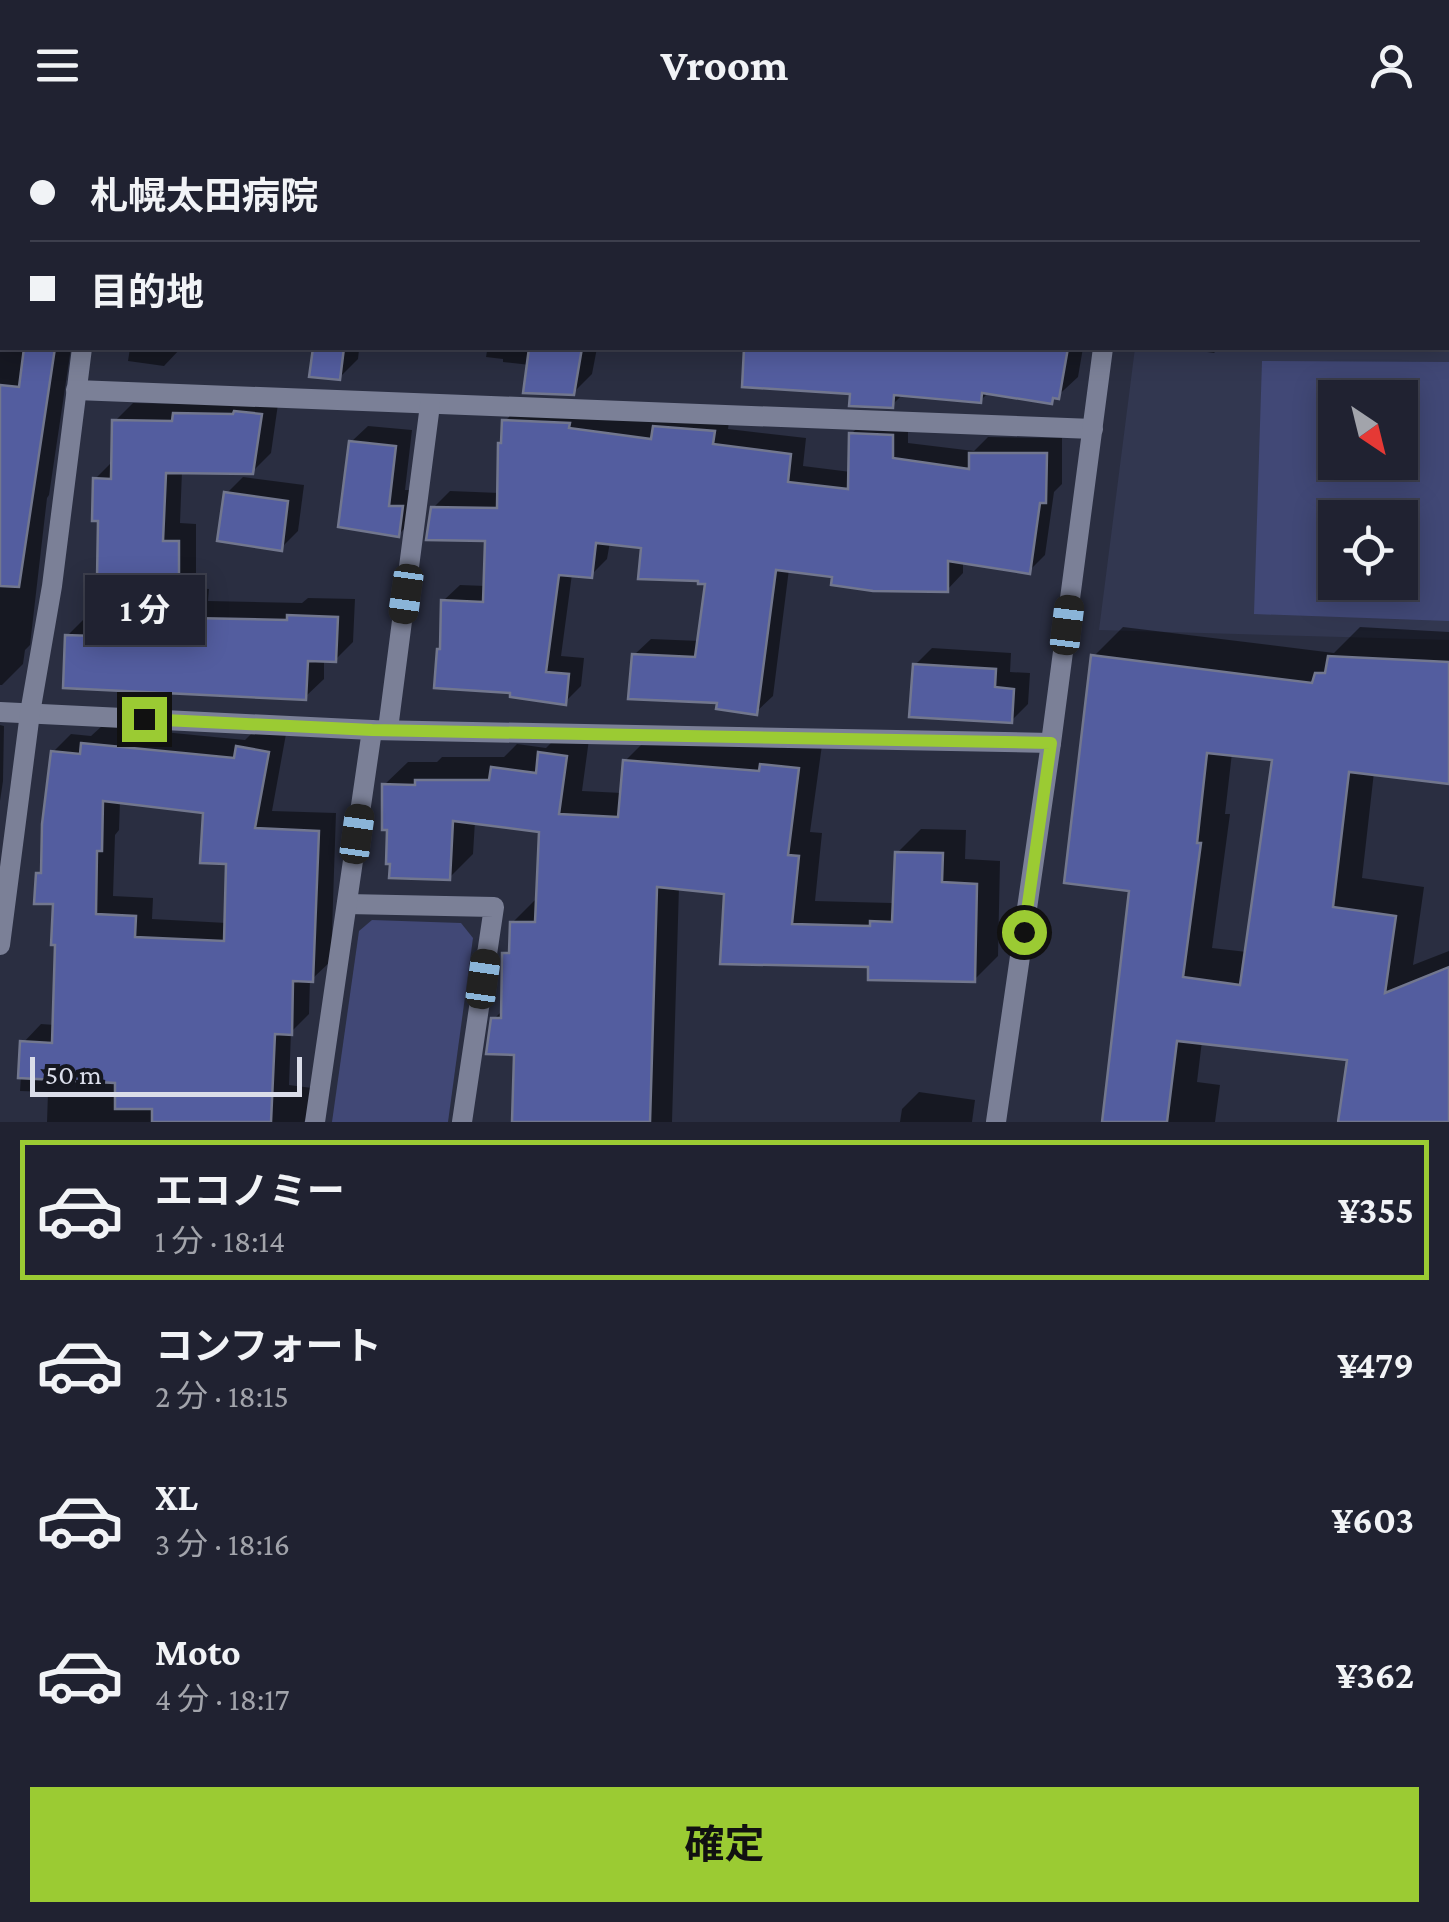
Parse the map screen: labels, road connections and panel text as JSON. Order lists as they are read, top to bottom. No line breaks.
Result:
{"scale_bar":"50 m","north":"bottom right","page":{"header":"Vroom","banner":["札幌太田病院","目的地"],"bubble":"1 分","scale":"50 m","list":[{"name":"エコノミー","note":"1 分 · 18:14","value":"¥355"},{"name":"コンフォート","note":"2 分 · 18:15","value":"¥479"},{"name":"XL","note":"3 分 · 18:16","value":"¥603"},{"name":"Moto","note":"4 分 · 18:17","value":"¥362"}],"buttons":"確定"}}
